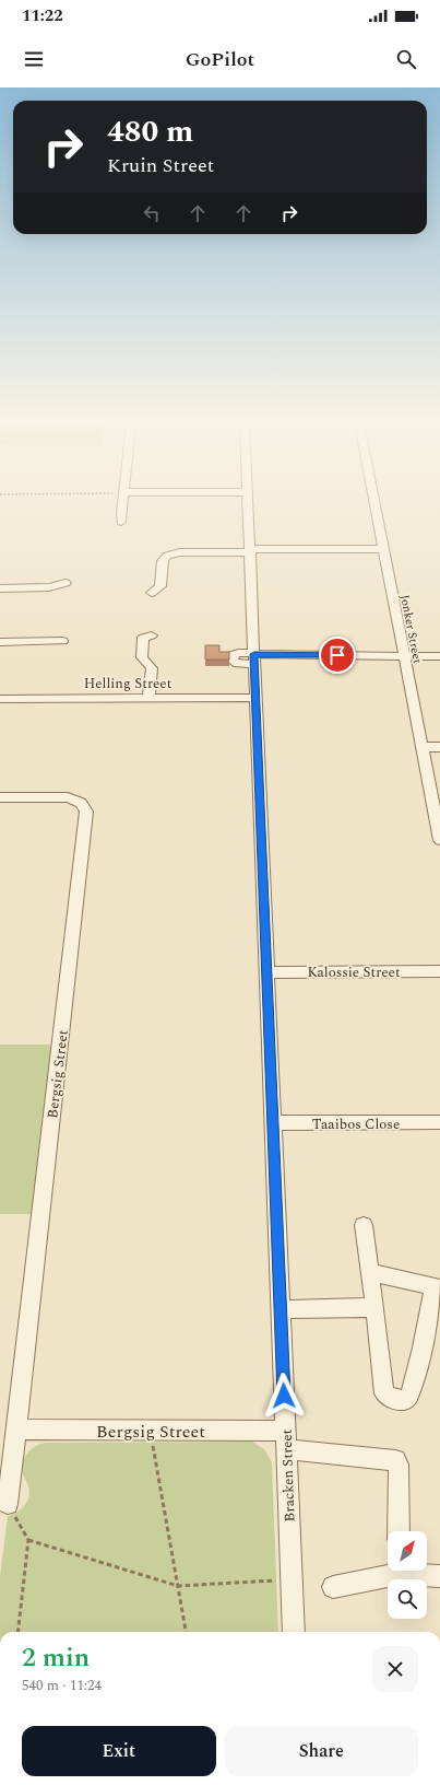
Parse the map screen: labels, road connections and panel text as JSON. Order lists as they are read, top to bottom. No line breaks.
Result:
{"streets":{"street":["Jonker Street","Helling Street","Kalossie Street","Bergsig Street","Taaibos Close","Bracken Street"]},"crossings":[["Helling Street","Bracken Street"],["Kalossie Street","Bracken Street"],["Bergsig Street","Bracken Street"],["Taaibos Close","Bracken Street"]],"north":"top right","page":{"status":"11:22","header":"GoPilot","turn":["480 m","Kruin Street"],"heading":["2 min","540 m · 11:24"],"buttons":["Exit","Share"]}}
